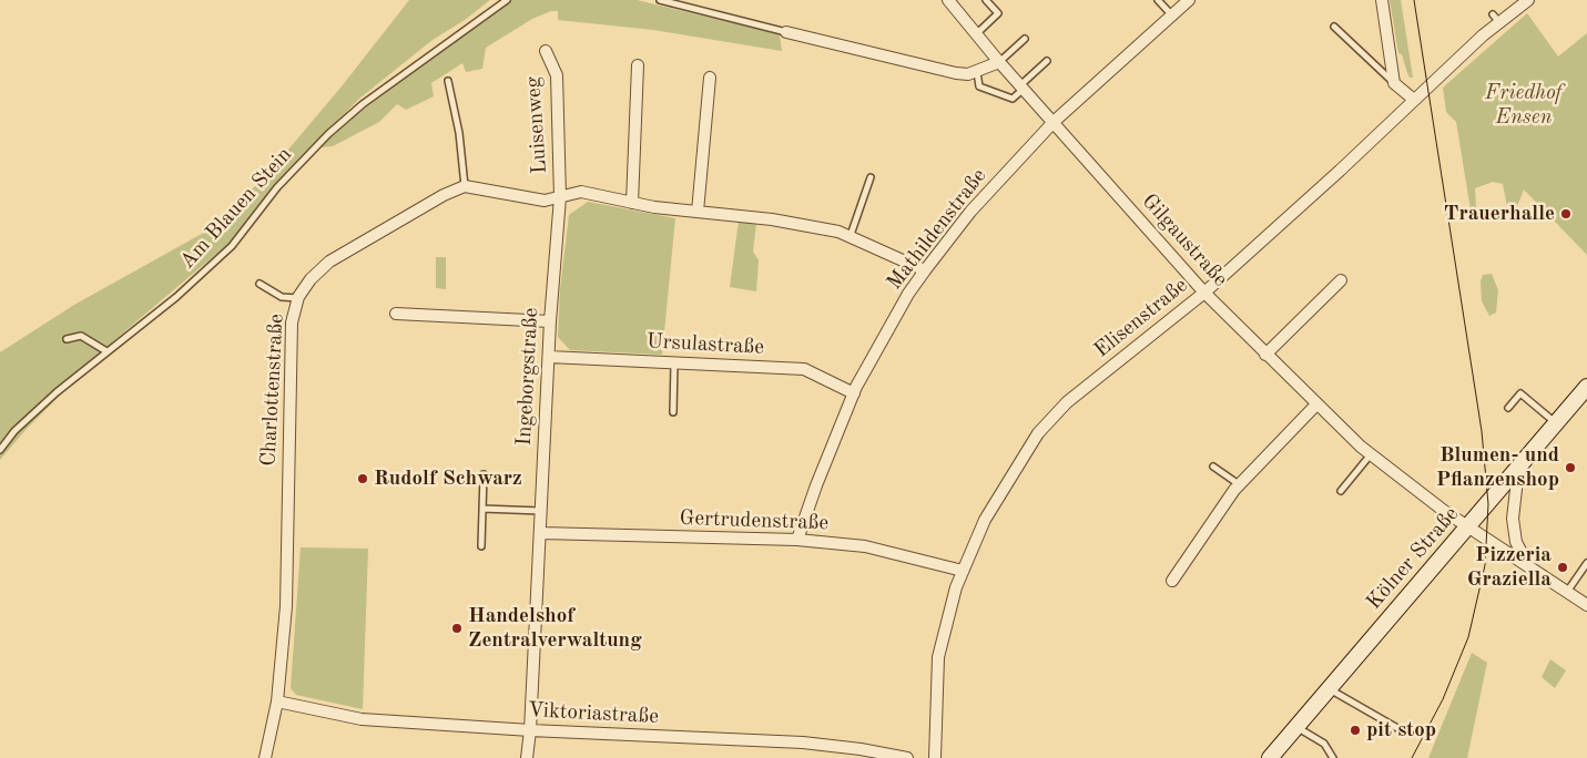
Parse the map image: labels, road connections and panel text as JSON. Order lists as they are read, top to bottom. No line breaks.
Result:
{"streets":{"main road":["Kölner Straße"],"street":["Luisenweg","Mathildenstraße","Gilgaustraße","Elisenstraße","Ursulastraße","Ingeborgstraße","Charlottenstraße","Gertrudenstraße","Viktoriastraße"],"lane":["Am Blauen Stein"]},"crossings":[["Luisenweg","Ingeborgstraße"],["Mathildenstraße","Gilgaustraße"],["Mathildenstraße","Ursulastraße"],["Mathildenstraße","Gertrudenstraße"],["Gilgaustraße","Elisenstraße"],["Gilgaustraße","Kölner Straße"],["Elisenstraße","Gertrudenstraße"],["Ursulastraße","Ingeborgstraße"],["Ingeborgstraße","Gertrudenstraße"],["Ingeborgstraße","Viktoriastraße"],["Charlottenstraße","Viktoriastraße"]],"parks":["Friedhof Ensen"],"places":["Trauerhalle","Blumen- und Pflanzenshop","Rudolf Schwarz","Pizzeria Graziella","Handelshof Zentralverwaltung","pit stop"]}
